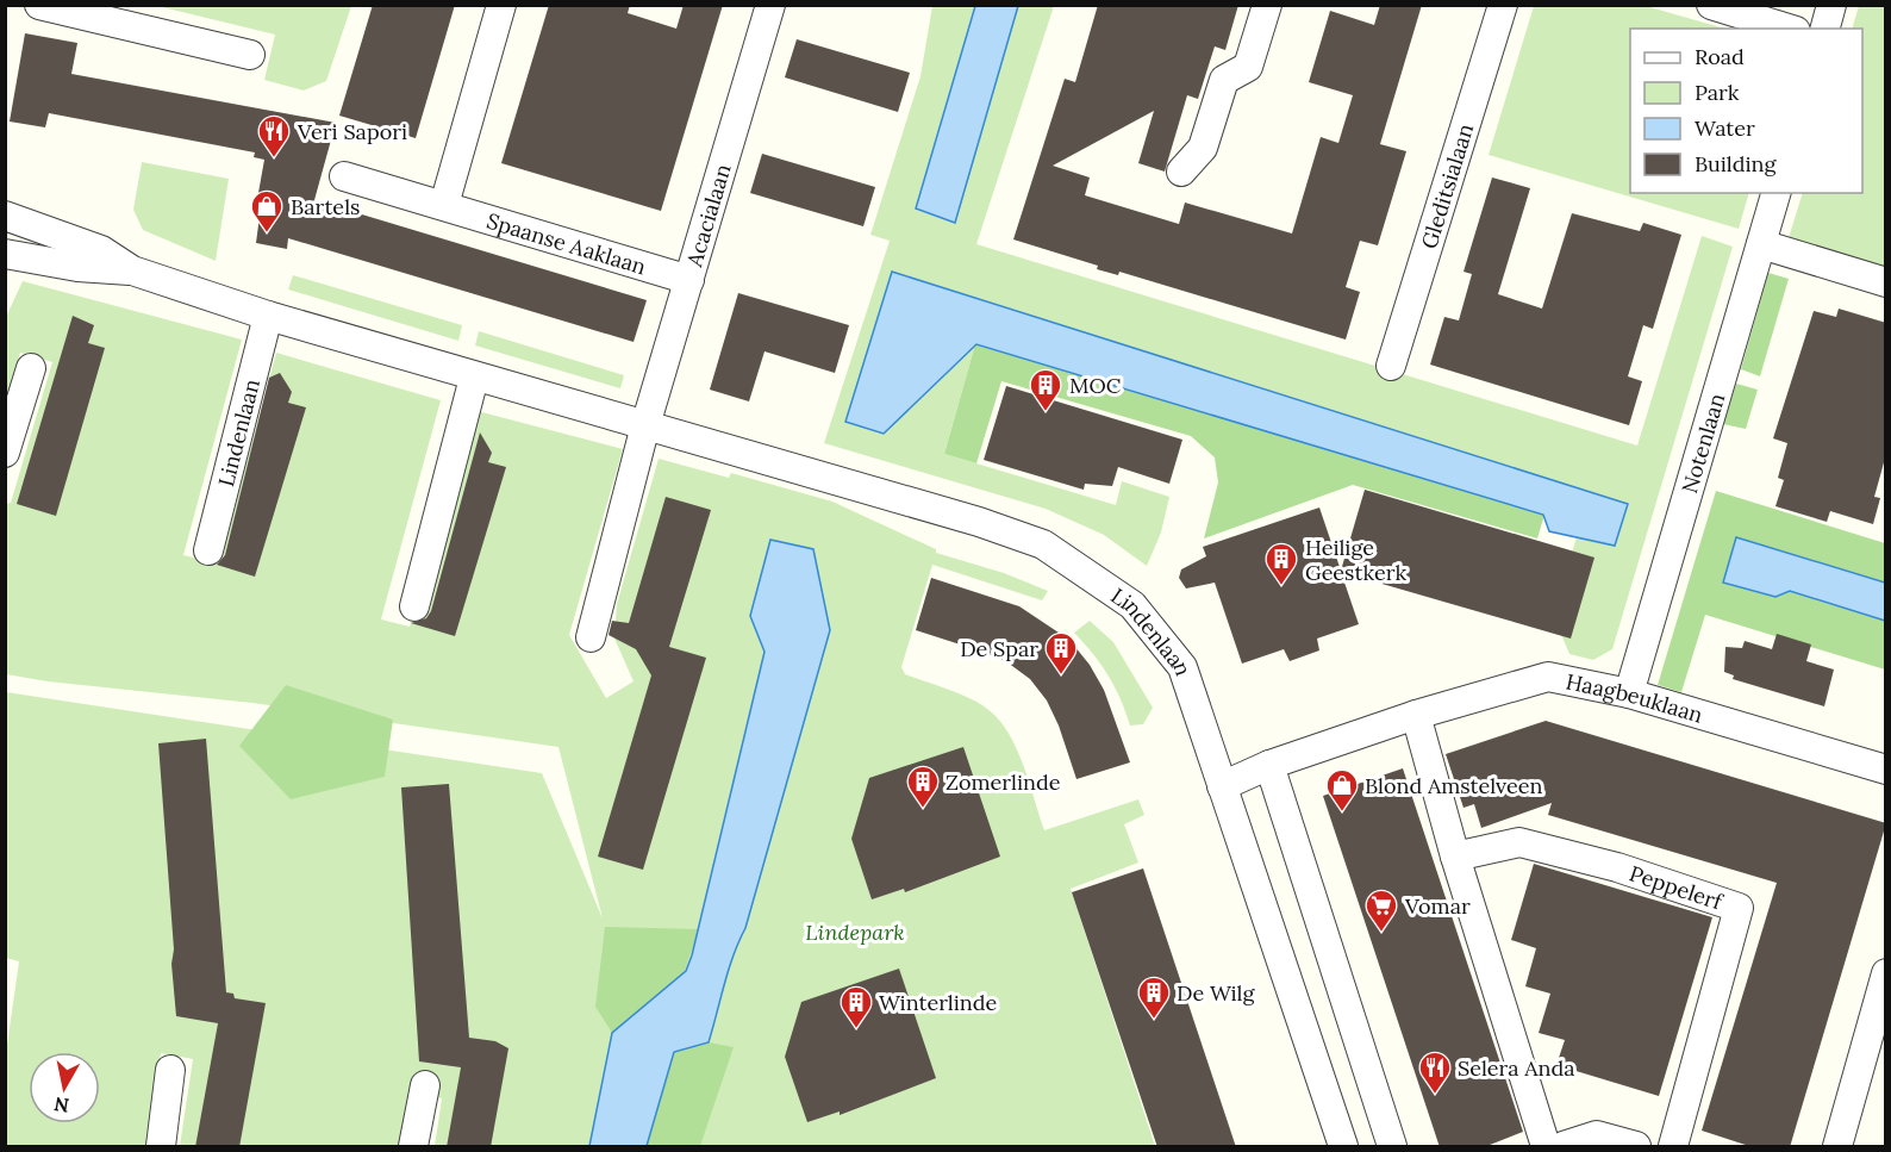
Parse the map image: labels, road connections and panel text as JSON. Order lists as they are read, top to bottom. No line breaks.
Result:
{"streets":{"street":["Gleditsialaan","Acacialaan","Spaanse Aaklaan","Lindenlaan","Notenlaan","Haagbeuklaan","Peppelerf"]},"crossings":[["Acacialaan","Spaanse Aaklaan"],["Acacialaan","Lindenlaan"],["Lindenlaan","Haagbeuklaan"],["Notenlaan","Haagbeuklaan"]],"parks":["Lindepark"],"places":{"restaurant":["Veri Sapori","Selera Anda"],"shop":["Bartels","Blond Amstelveen"],"building":["MOC","Heilige Geestkerk","De Spar","Zomerlinde","De Wilg","Winterlinde"],"supermarket":["Vomar"]},"legend":["Road","Park","Water","Building"],"north":"bottom"}
